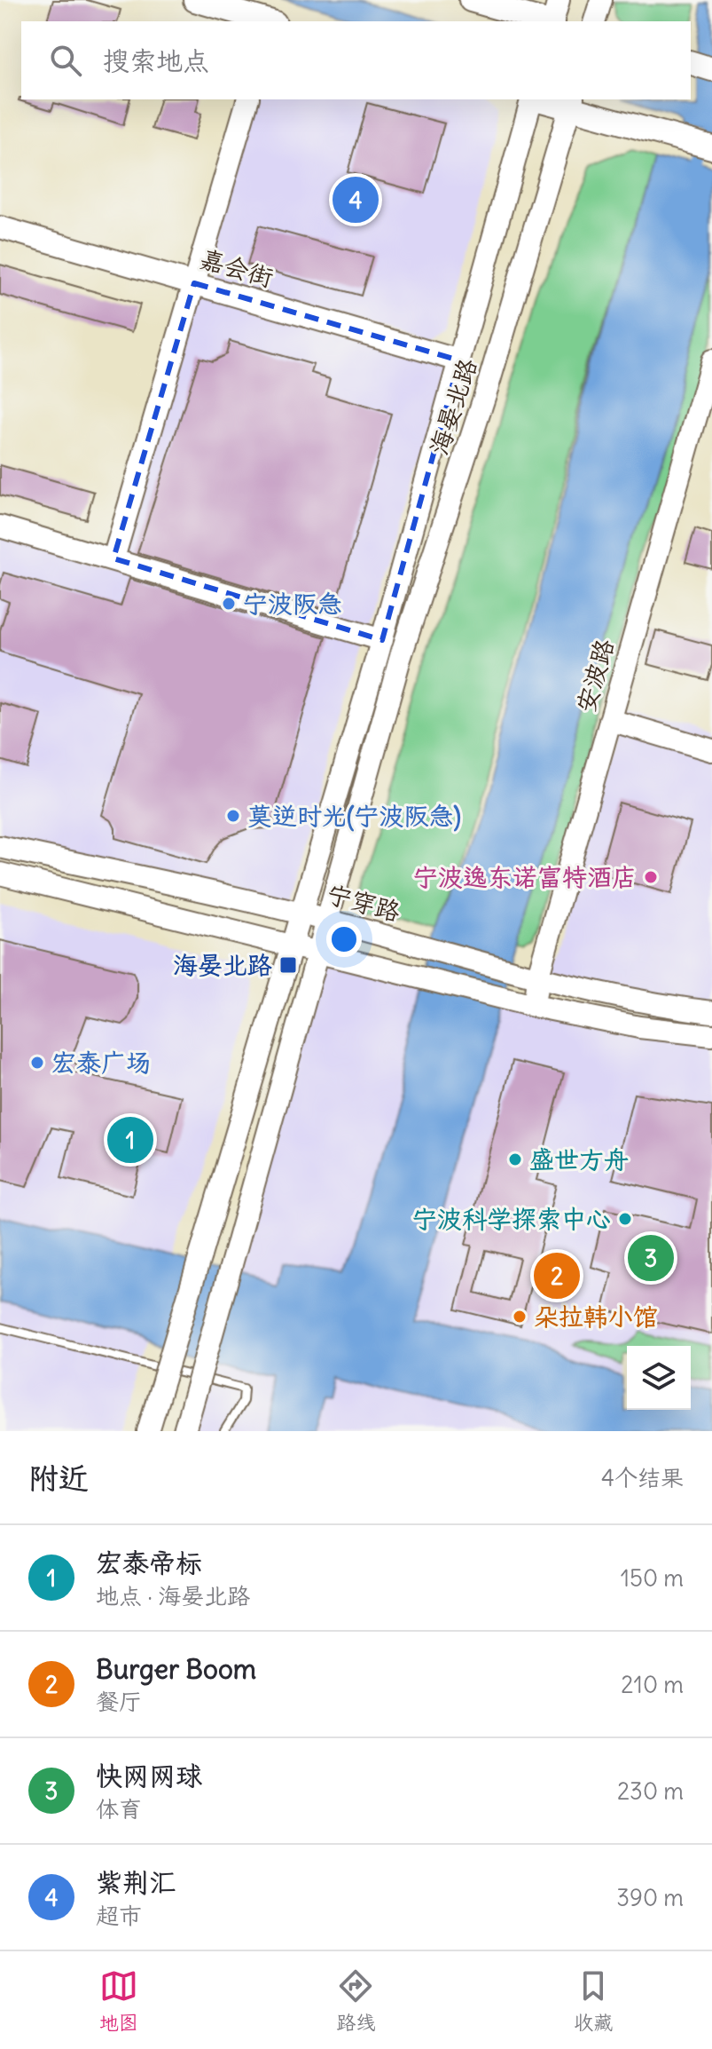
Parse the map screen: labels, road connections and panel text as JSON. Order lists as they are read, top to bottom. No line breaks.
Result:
{"streets":{"main road":["嘉会街","海晏北路","安波路","宁穿路"]},"crossings":[["嘉会街","海晏北路"],["海晏北路","宁穿路"],["安波路","宁穿路"]],"places":{"other":["宁波阪急","莫逆时光(宁波阪急)","宁波逸东诺富特酒店","宏泰广场","盛世方舟","宁波科学探索中心","朵拉韩小馆"],"transit":["海晏北路"]},"page":{"search":"搜索地点","pins":["4","1","3","2"],"heading":["附近","4个结果"],"list":[{"mark":"1","name":"宏泰帝标","note":"地点 · 海晏北路","value":"150 m"},{"mark":"2","name":"Burger Boom","note":"餐厅","value":"210 m"},{"mark":"3","name":"快网网球","note":"体育","value":"230 m"},{"mark":"4","name":"紫荆汇","note":"超市","value":"390 m"}],"nav":["地图","路线","收藏"]}}
